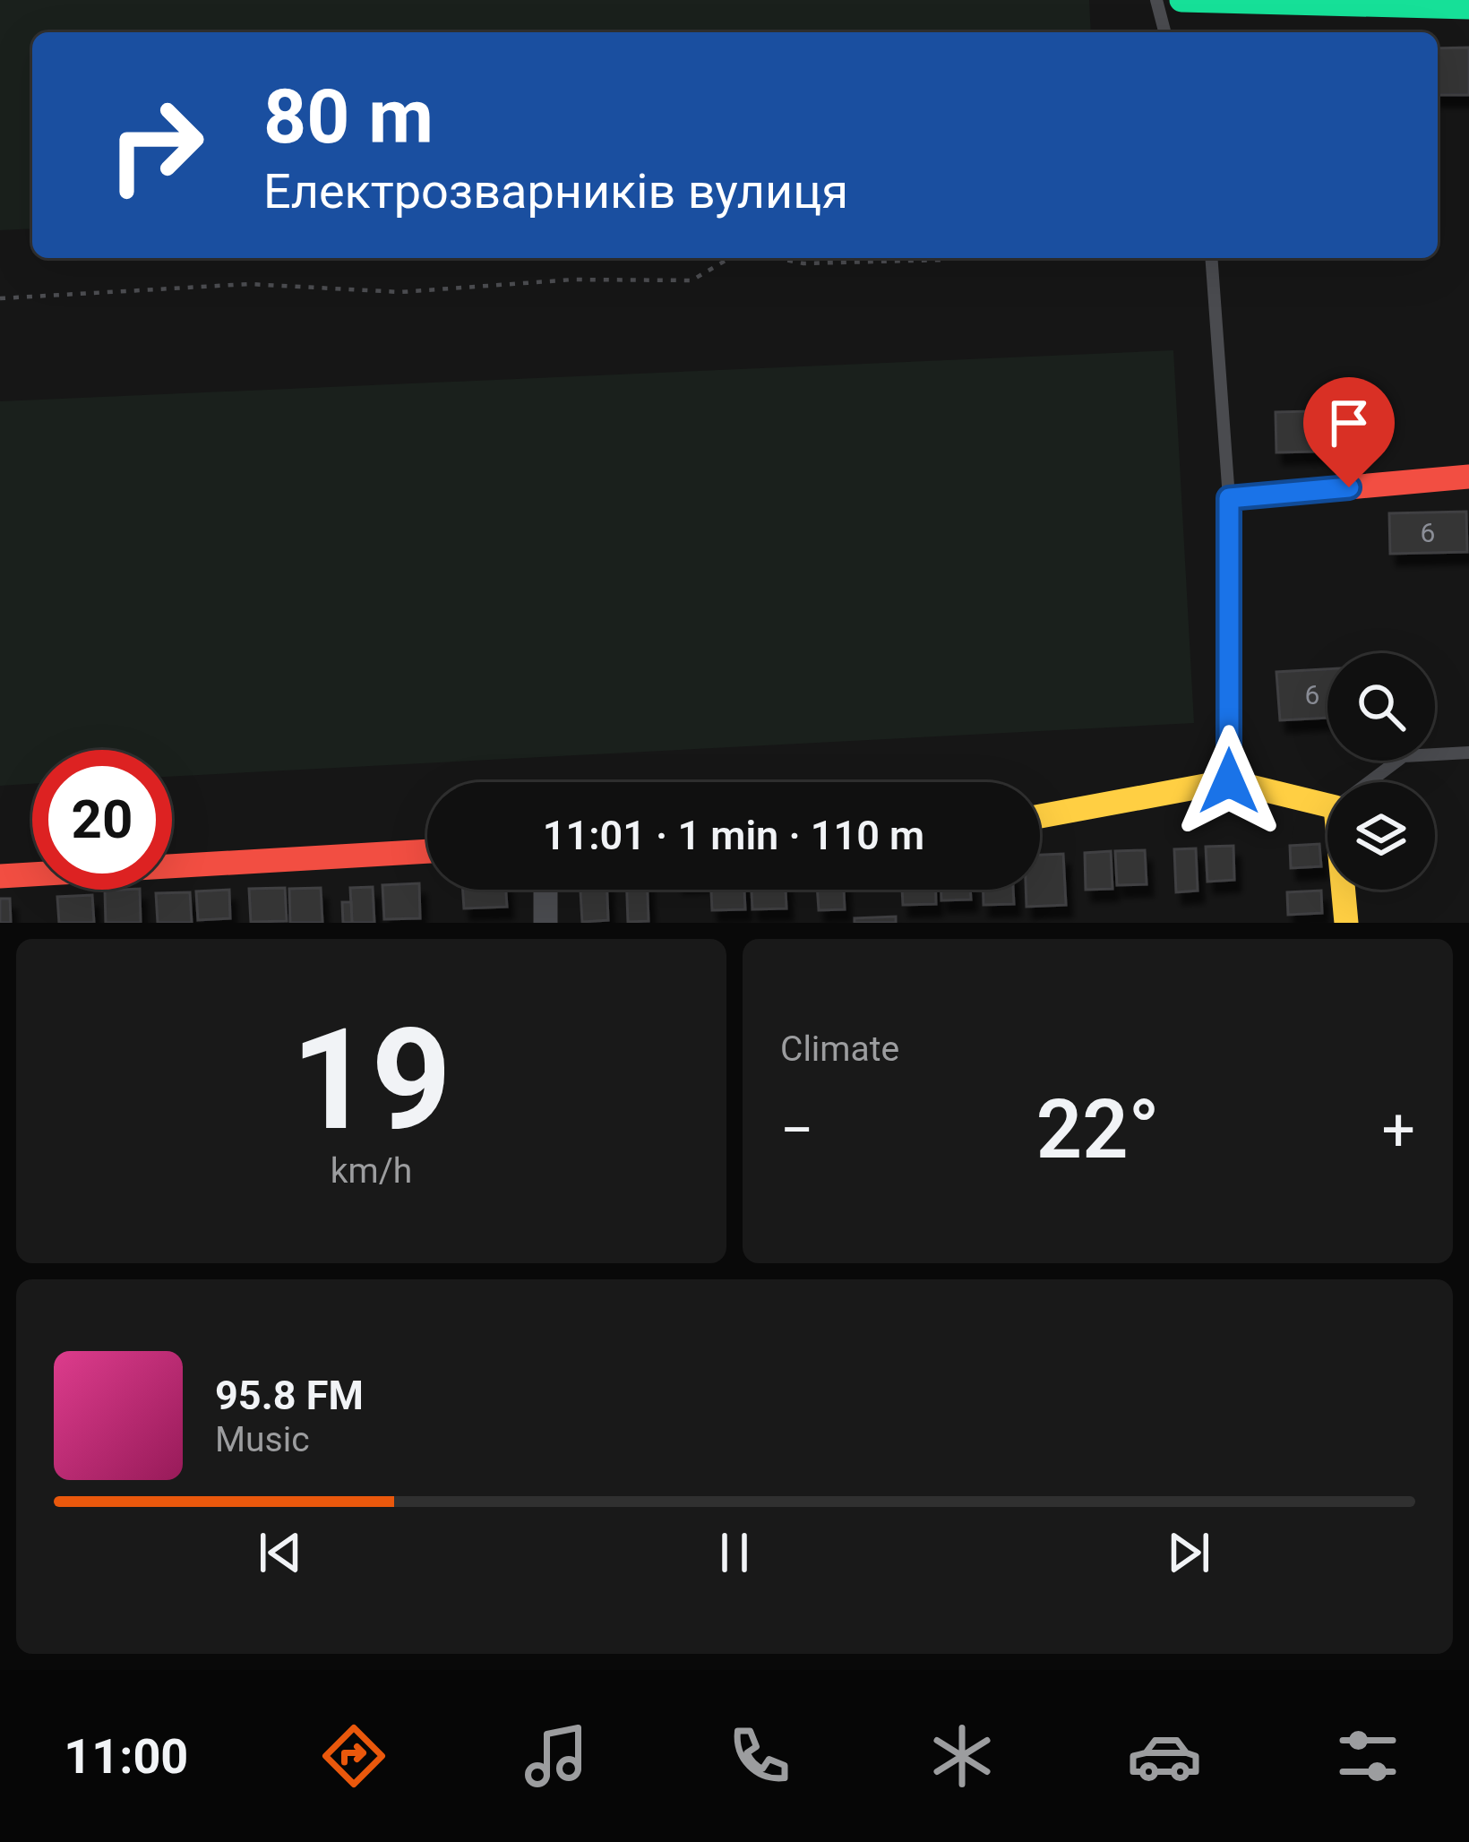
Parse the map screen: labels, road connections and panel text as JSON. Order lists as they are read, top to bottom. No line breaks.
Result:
{"house_numbers":["6","6"],"page":{"turn":["80 m","Електрозварників вулиця"],"limit":"20","trip":"11:01 · 1 min · 110 m","tile":[["19","km/h"],"Climate"],"heat":["−","22°","+"],"song":["95.8 FM","Music"],"tabs":"11:00"}}
